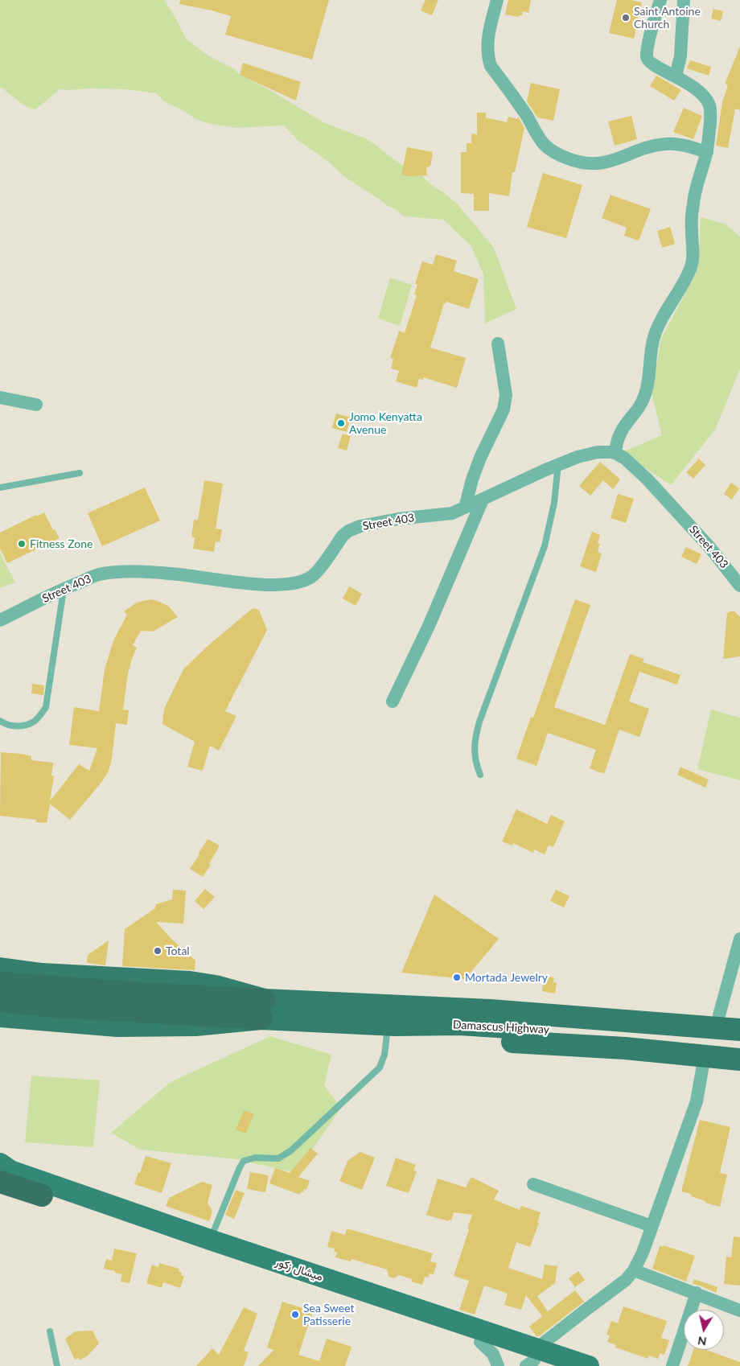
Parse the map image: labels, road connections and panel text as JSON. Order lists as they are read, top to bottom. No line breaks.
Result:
{"streets":{"highway":["Damascus Highway"],"main road":["ميشال زكور"],"street":["Street 403"]},"places":["Saint Antoine Church","Jomo Kenyatta Avenue","Fitness Zone","Total","Mortada Jewelry","Sea Sweet Patisserie"],"north":"bottom"}
